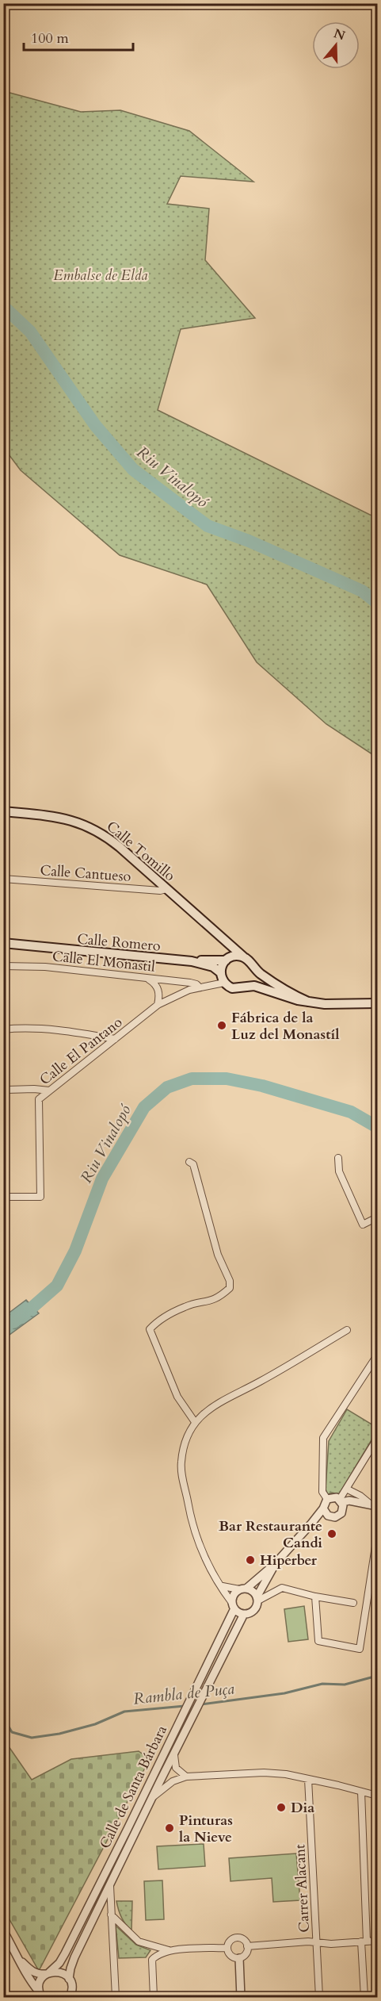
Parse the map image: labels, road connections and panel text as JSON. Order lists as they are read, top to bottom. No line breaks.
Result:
{"streets":{"main road":["Calle Tomillo","Calle Romero"],"street":["Calle Cantueso","Calle El Monastil","Calle El Pantano","Calle de Santa Bárbara","Carrer Alacant"]},"crossings":[["Calle Tomillo","Calle Cantueso"],["Calle Tomillo","Calle Romero"],["Calle Tomillo","Calle El Pantano"],["Calle Romero","Calle El Pantano"],["Calle El Monastil","Calle El Pantano"]],"water":["Riu Vinalopó","Rambla de Puça"],"parks":["Embalse de Elda"],"places":["Fábrica de la Luz del Monastíl","Bar Restaurante Candi","Hiperber","Dia","Pinturas la Nieve"],"scale_bar":"100 m","north":"top"}
